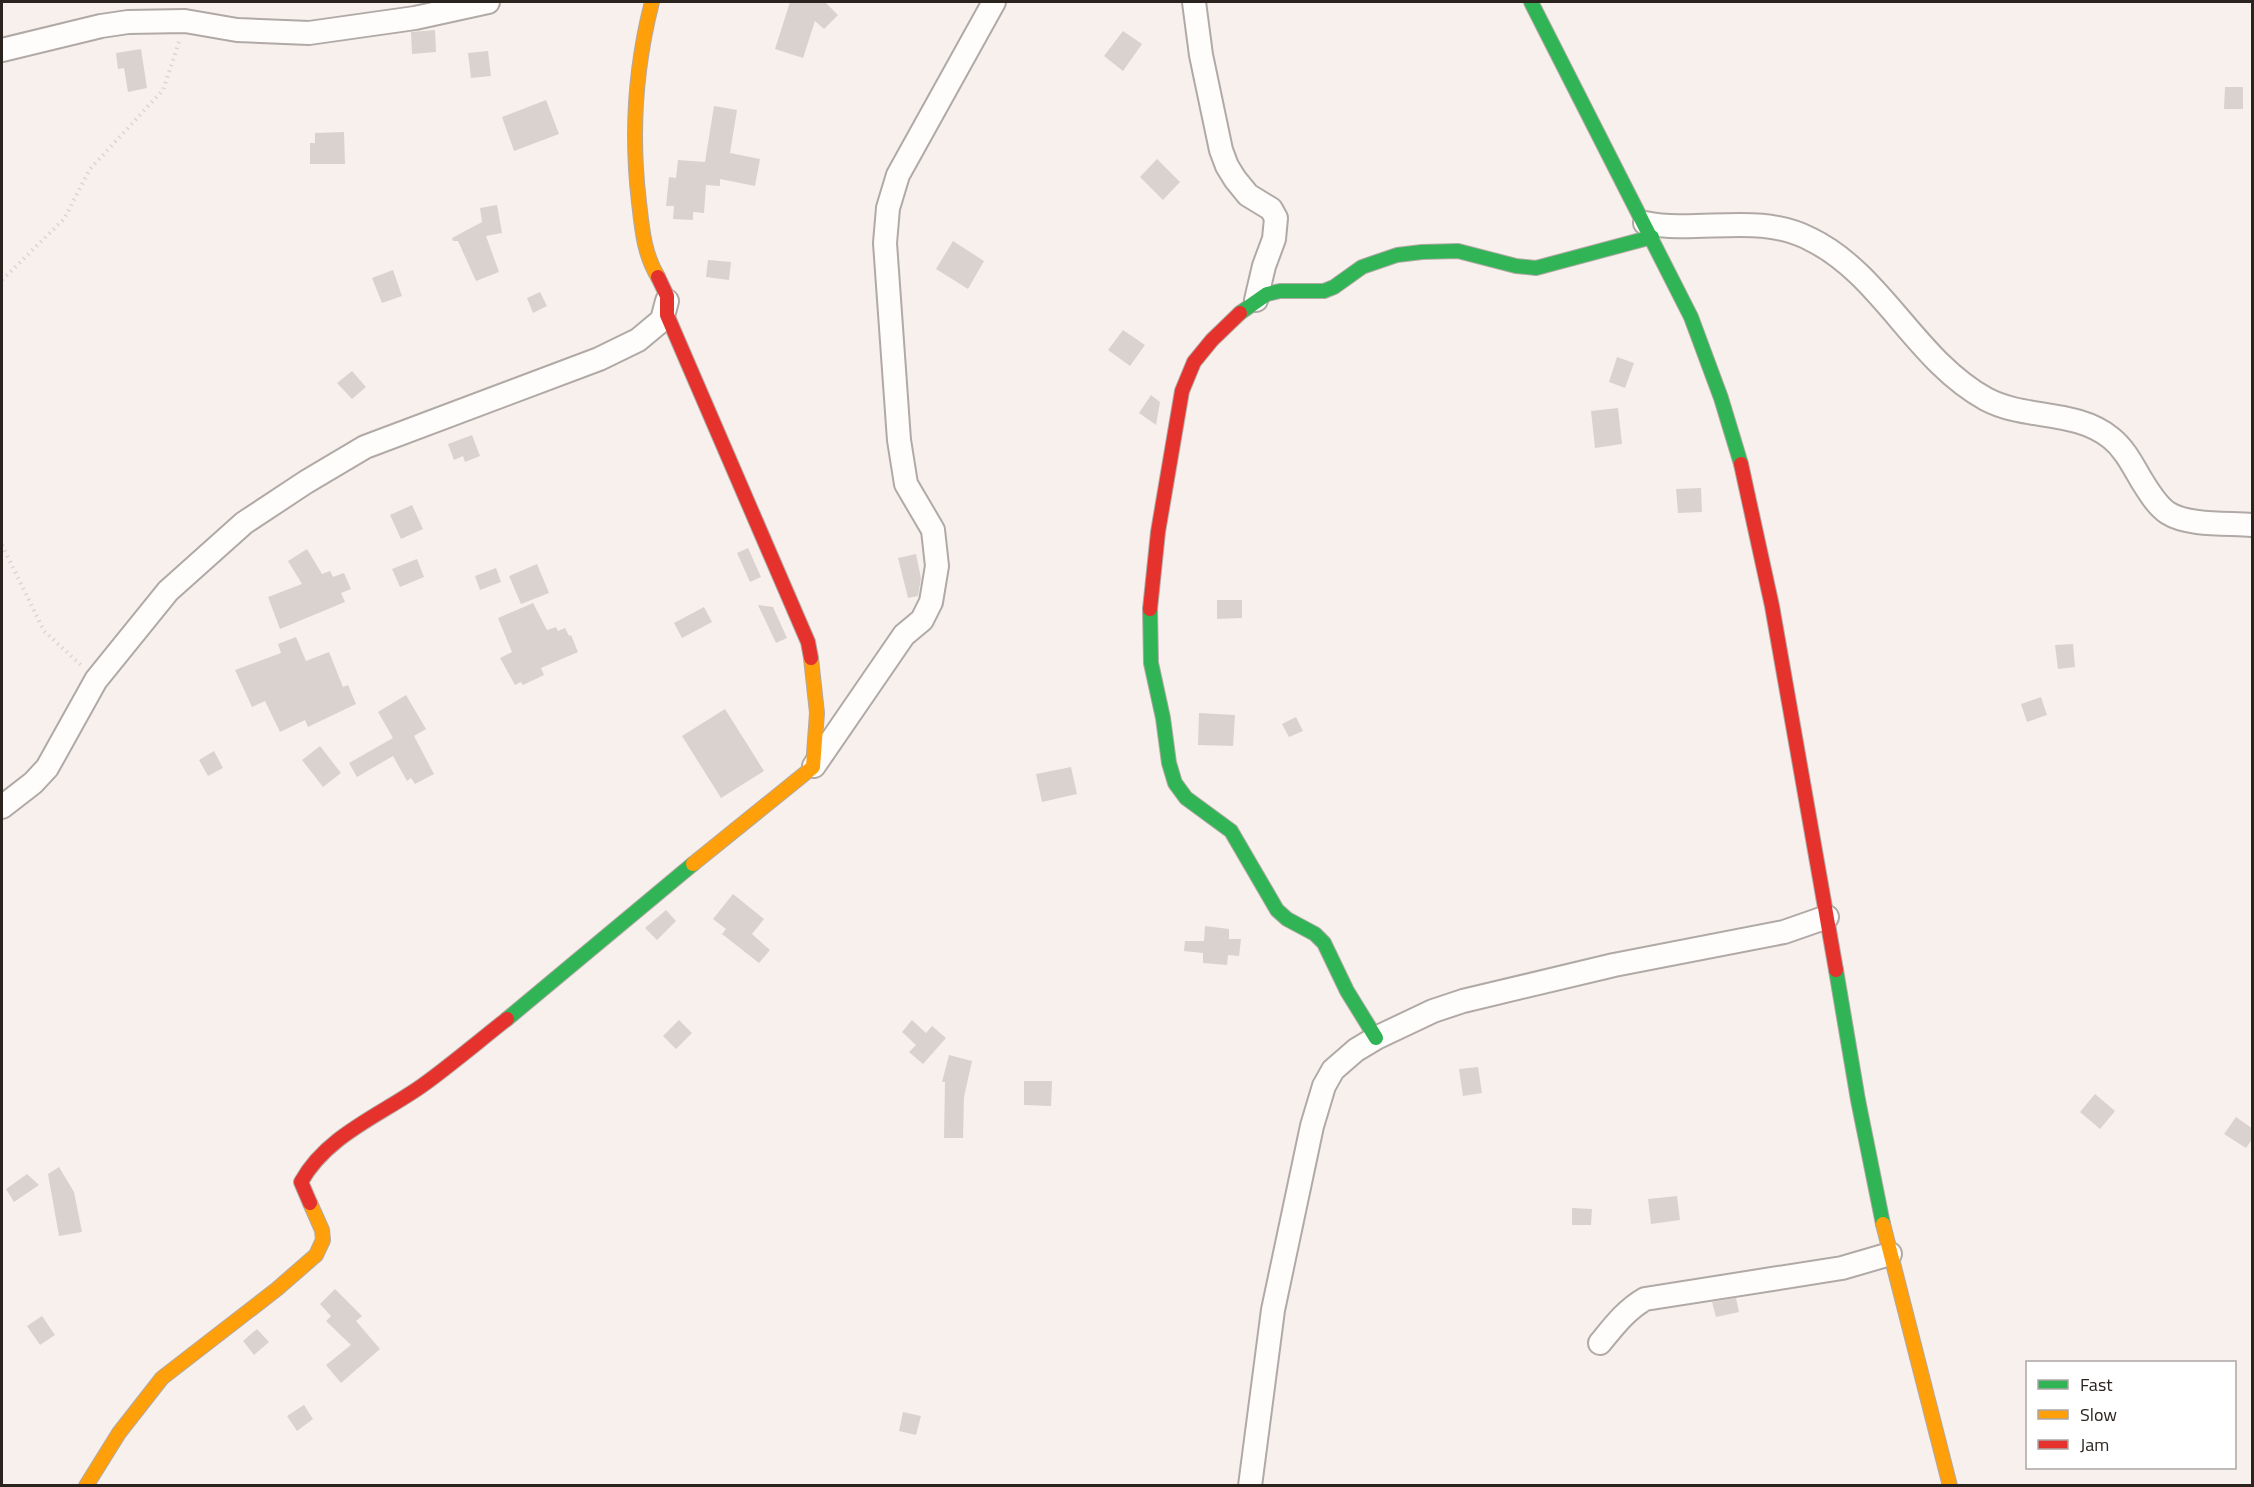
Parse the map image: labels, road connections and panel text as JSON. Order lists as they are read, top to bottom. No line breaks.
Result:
{"legend":["Fast","Slow","Jam"]}
